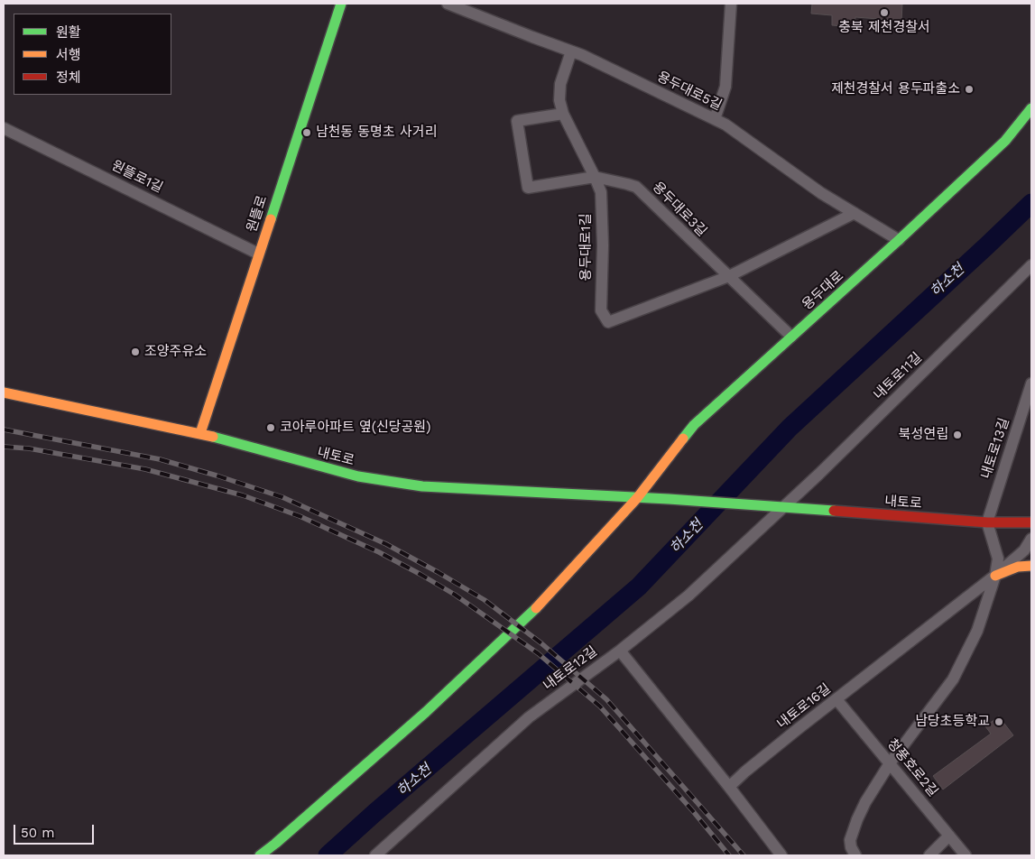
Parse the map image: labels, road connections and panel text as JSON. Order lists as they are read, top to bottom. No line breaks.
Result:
{"streets":{"street":["용두대로5길","원뜰로1길","용두대로3길","원뜰로","용두대로1길","용두대로","내토로11길","내토로13길","내토로","내토로12길","내토로16길","청풍호로2길"]},"crossings":[["용두대로5길","용두대로1길"],["용두대로5길","용두대로"],["원뜰로1길","원뜰로"],["용두대로3길","용두대로1길"],["용두대로3길","용두대로"],["원뜰로","내토로"],["용두대로","내토로"],["내토로11길","내토로"],["내토로11길","내토로12길"],["내토로13길","내토로"],["내토로","내토로12길"],["내토로16길","청풍호로2길"]],"water":["하소천"],"places":["충북 제천경찰서","제천경찰서 용두파출소","남천동 동명초 사거리","조양주유소","코아루아파트 옆(신당공원)","북성연립","남당초등학교"],"legend":["원활","서행","정체"],"scale_bar":"50 m"}
